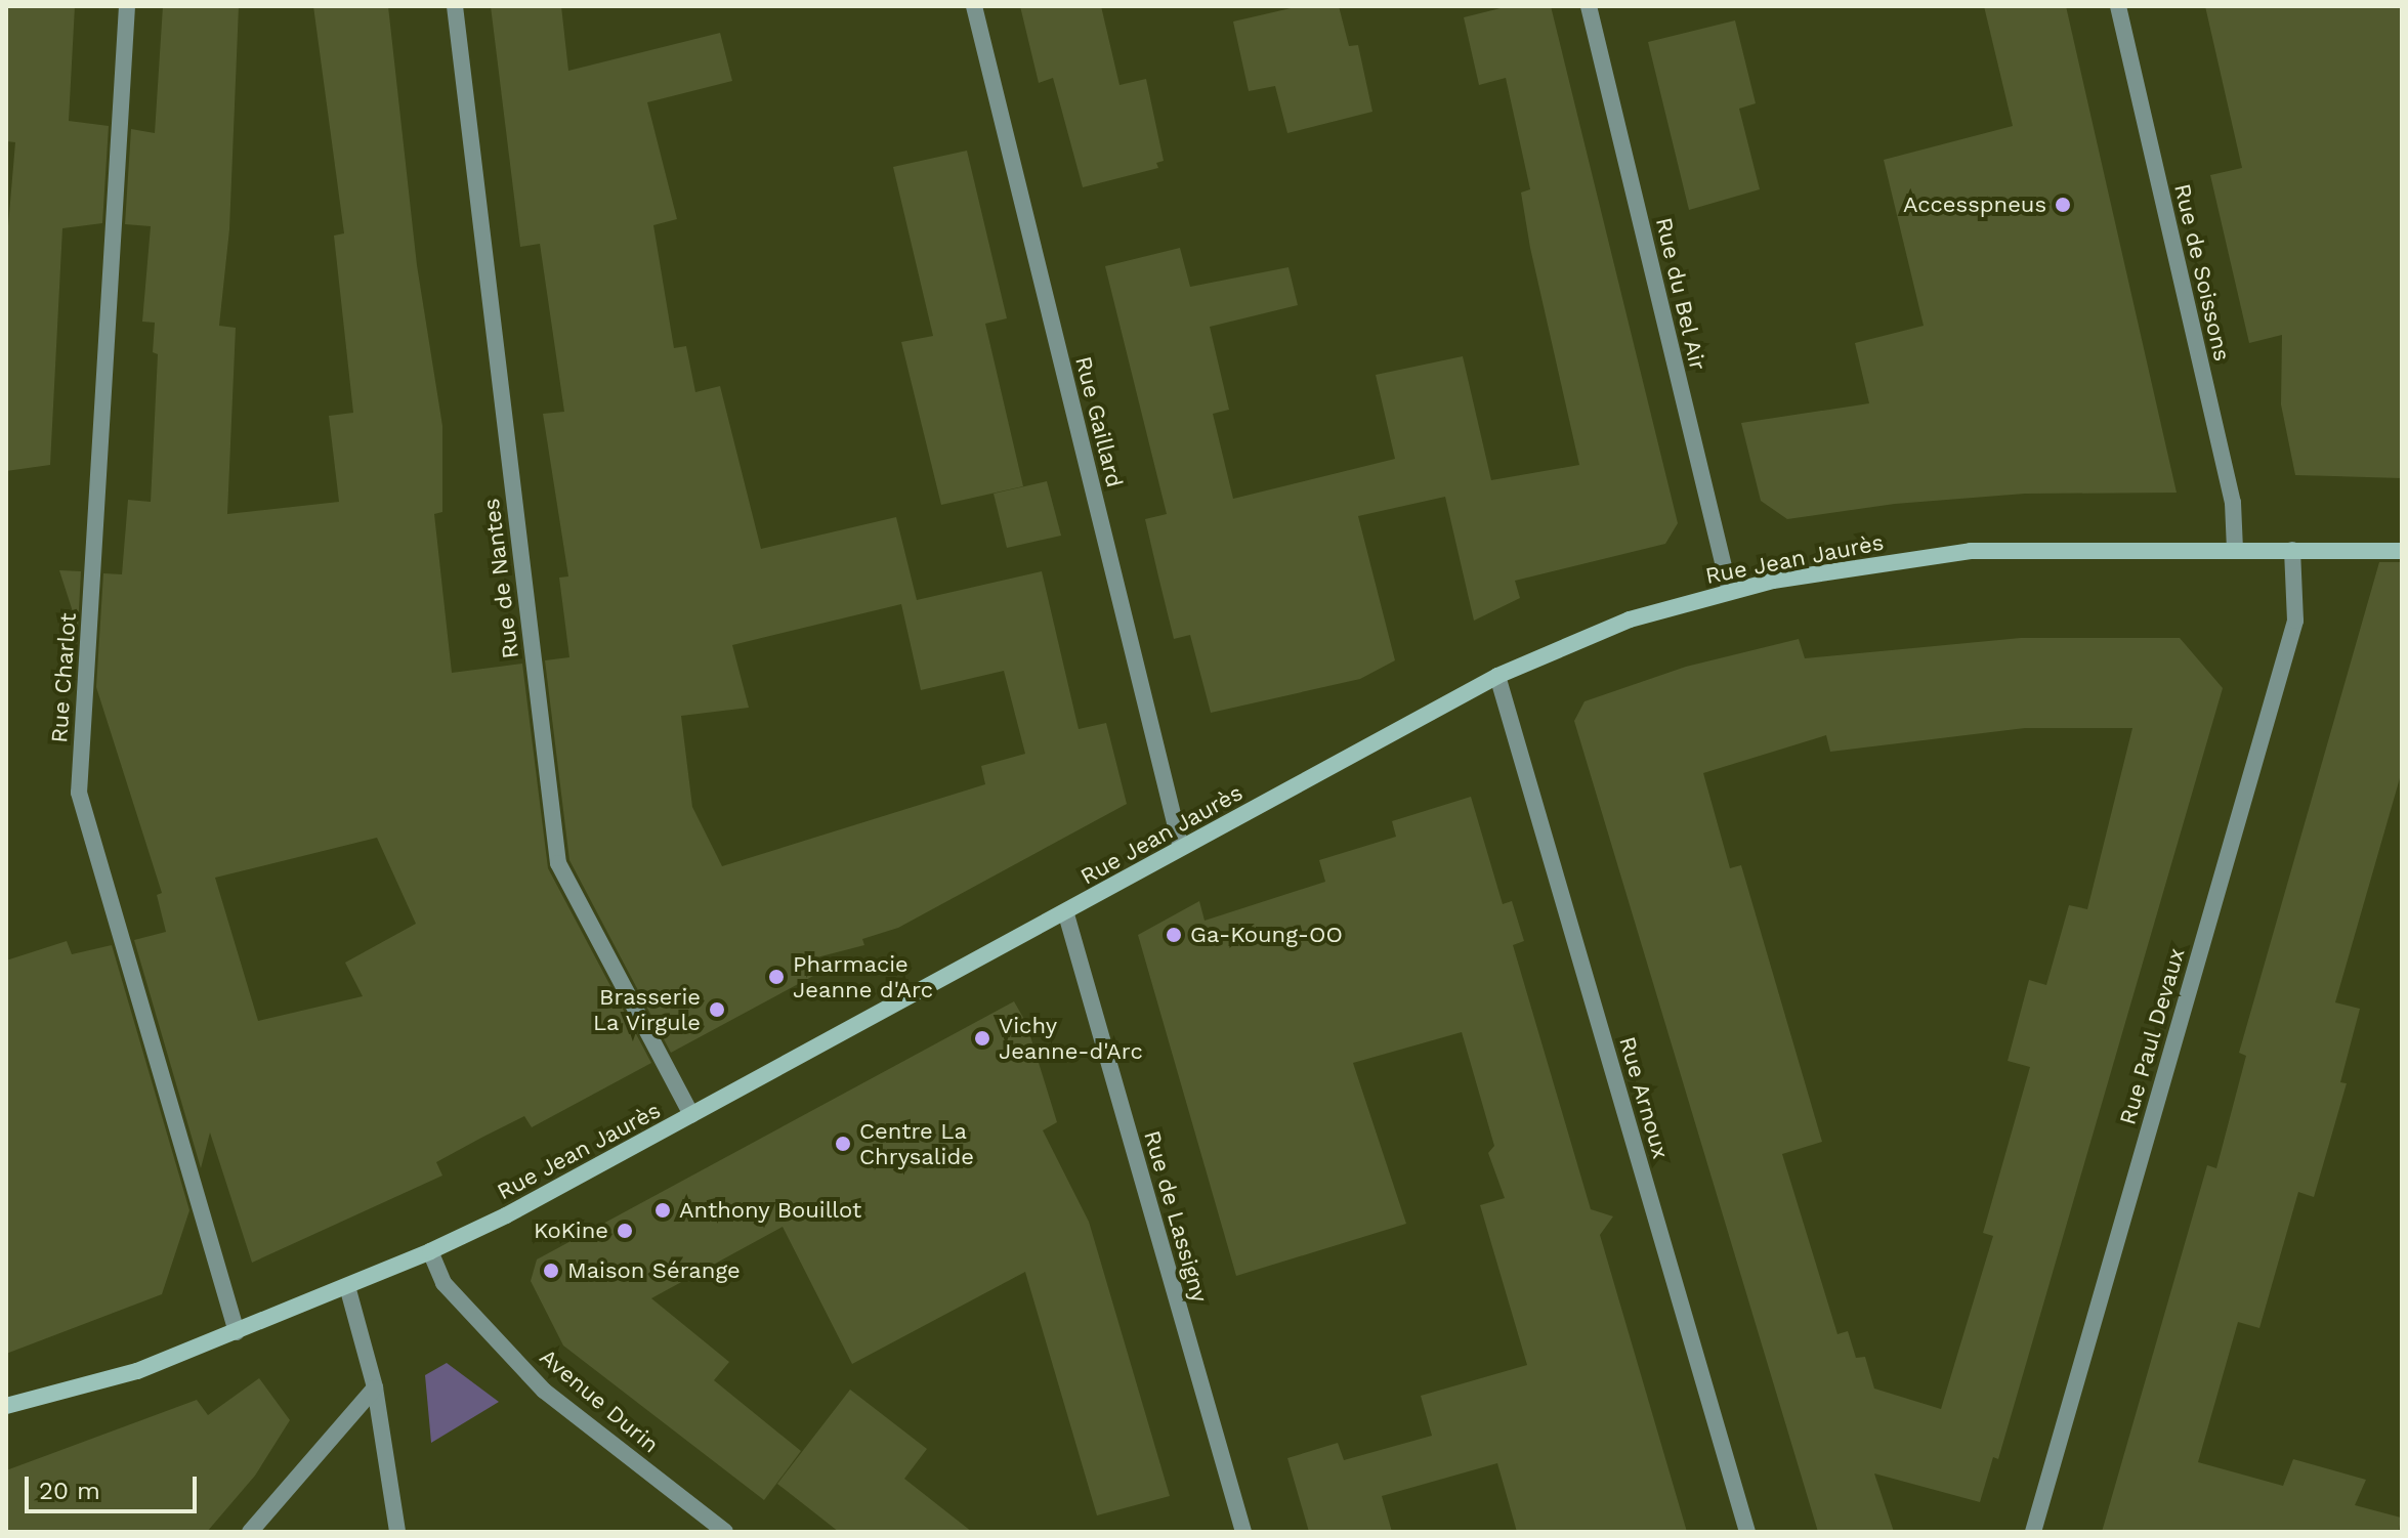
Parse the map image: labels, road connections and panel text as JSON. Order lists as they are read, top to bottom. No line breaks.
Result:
{"streets":{"street":["Rue de Soissons","Rue du Bel Air","Rue Gaillard","Rue Jean Jaurès","Rue de Nantes","Rue Charlot","Rue Paul Devaux","Rue Arnoux","Rue de Lassigny","Avenue Durin"]},"crossings":[["Rue de Soissons","Rue Jean Jaurès"],["Rue du Bel Air","Rue Jean Jaurès"],["Rue Gaillard","Rue Jean Jaurès"],["Rue Jean Jaurès","Rue de Nantes"],["Rue Jean Jaurès","Rue Charlot"],["Rue Jean Jaurès","Rue Paul Devaux"],["Rue Jean Jaurès","Rue Arnoux"],["Rue Jean Jaurès","Rue de Lassigny"],["Rue Jean Jaurès","Avenue Durin"]],"places":["Accesspneus","Ga-Koung-OO","Pharmacie Jeanne d'Arc","Brasserie La Virgule","Vichy Jeanne-d'Arc","Centre La Chrysalide","Anthony Bouillot","KoKine","Maison Sérange"],"scale_bar":"20 m"}
